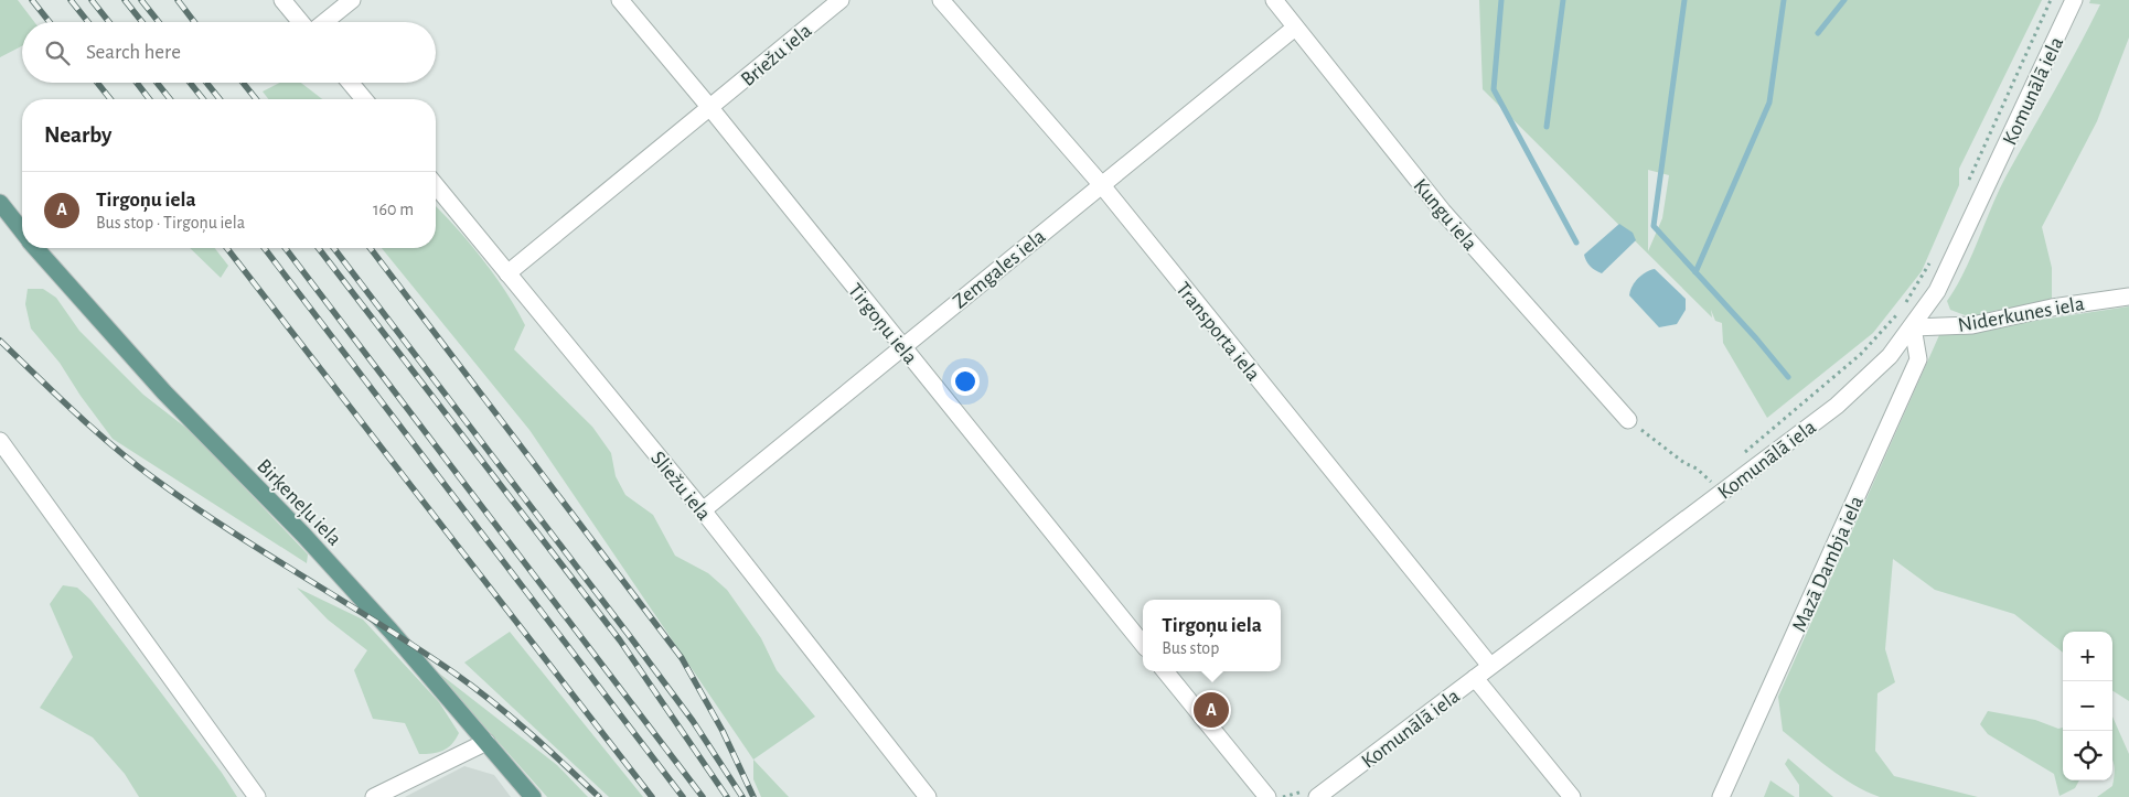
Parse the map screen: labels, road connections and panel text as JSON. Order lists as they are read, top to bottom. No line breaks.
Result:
{"streets":{"main road":["Birķeneļu iela"],"street":["Briežu iela","Komunālā iela","Kungu iela","Zemgales iela","Niderkunes iela","Tirgoņu iela","Transporta iela","Sliežu iela","Mazā Dambja iela"]},"crossings":[["Briežu iela","Tirgoņu iela"],["Briežu iela","Sliežu iela"],["Komunālā iela","Niderkunes iela"],["Komunālā iela","Transporta iela"],["Komunālā iela","Mazā Dambja iela"],["Kungu iela","Zemgales iela"],["Zemgales iela","Tirgoņu iela"],["Zemgales iela","Transporta iela"],["Zemgales iela","Sliežu iela"],["Niderkunes iela","Mazā Dambja iela"]],"page":{"search":"Search here","heading":"Nearby","list":[{"mark":"A","name":"Tirgoņu iela","note":"Bus stop · Tirgoņu iela","value":"160 m"}],"popup":["Tirgoņu iela","Bus stop"],"map_buttons":["+","−"],"pins":"A"}}
